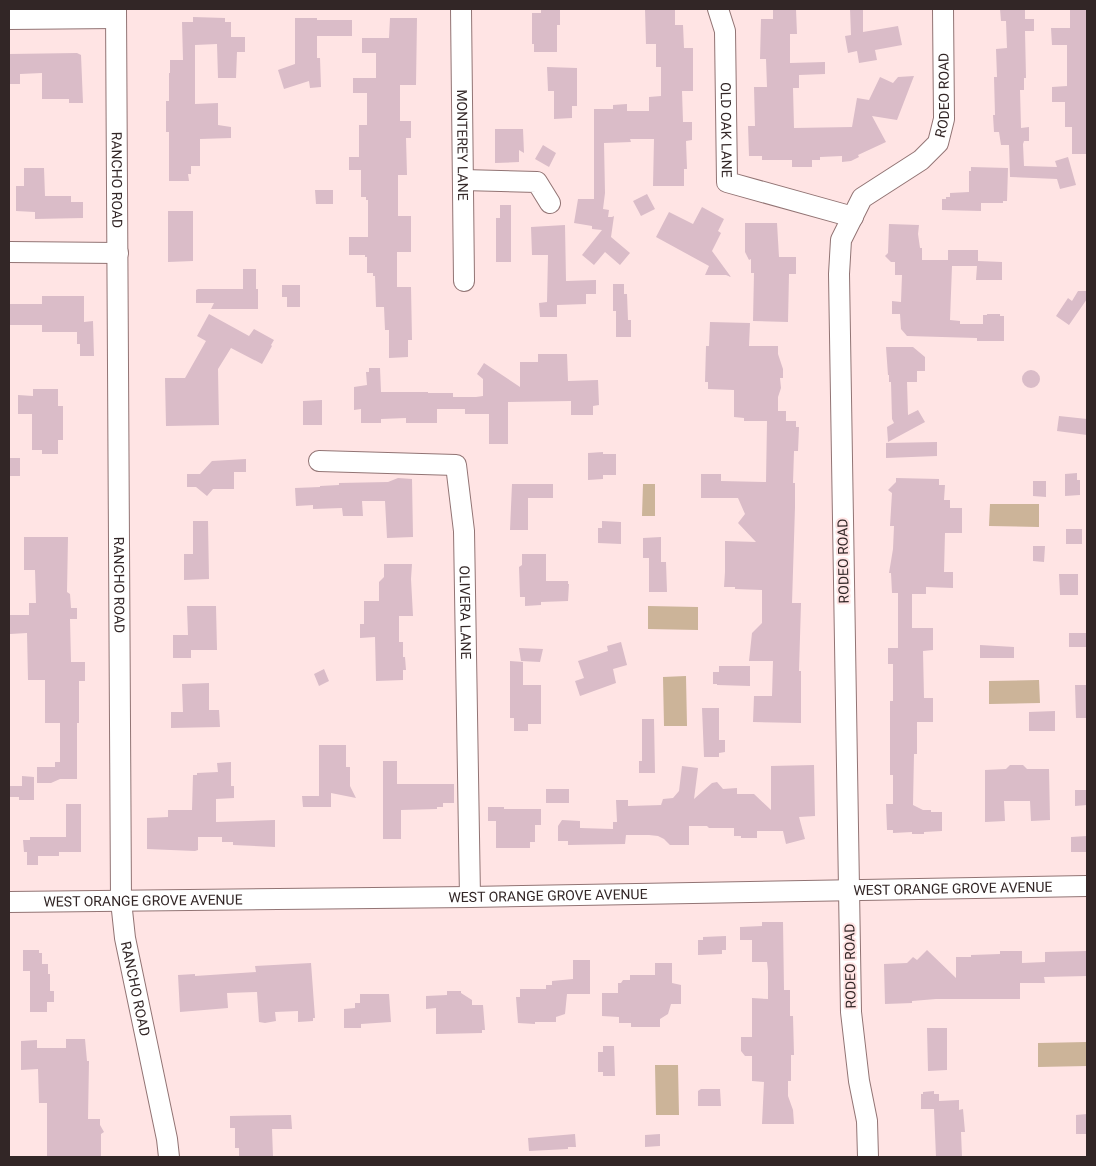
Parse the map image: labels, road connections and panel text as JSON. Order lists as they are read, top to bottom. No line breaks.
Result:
{"streets":{"street":["RODEO ROAD","OLD OAK LANE","MONTEREY LANE","RANCHO ROAD","OLIVERA LANE","WEST ORANGE GROVE AVENUE"]},"crossings":[["RODEO ROAD","OLD OAK LANE"],["RODEO ROAD","WEST ORANGE GROVE AVENUE"],["RANCHO ROAD","WEST ORANGE GROVE AVENUE"],["OLIVERA LANE","WEST ORANGE GROVE AVENUE"]]}
